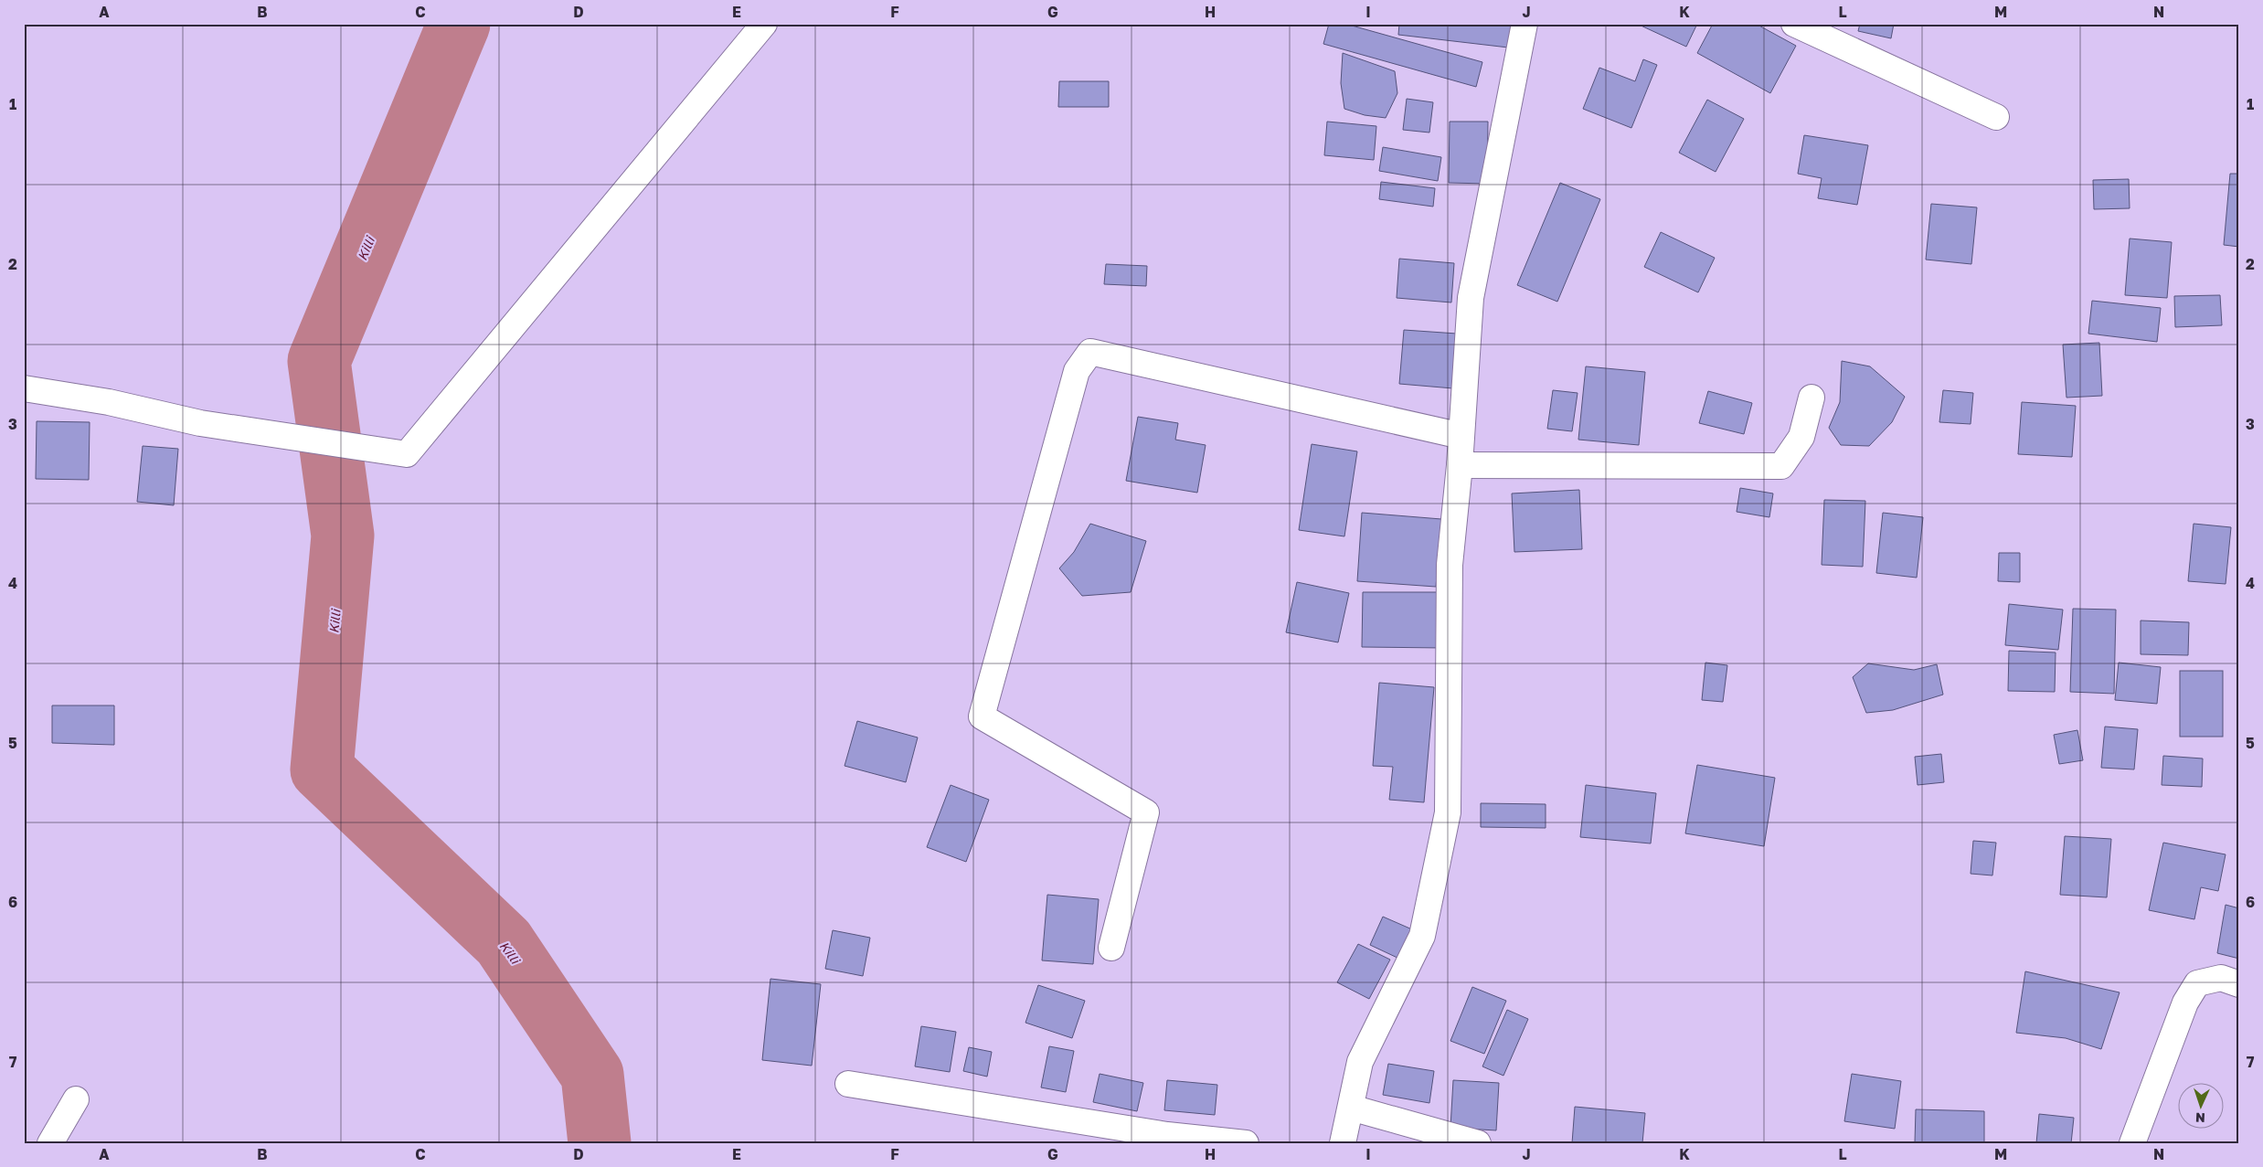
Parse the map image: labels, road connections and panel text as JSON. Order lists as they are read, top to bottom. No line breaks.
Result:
{"water":["Killi"],"north":"bottom","grid":{"columns":["A","B","C","D","E","F","G","H","I","J","K","L","M","N"],"rows":["1","2","3","4","5","6","7"]}}
